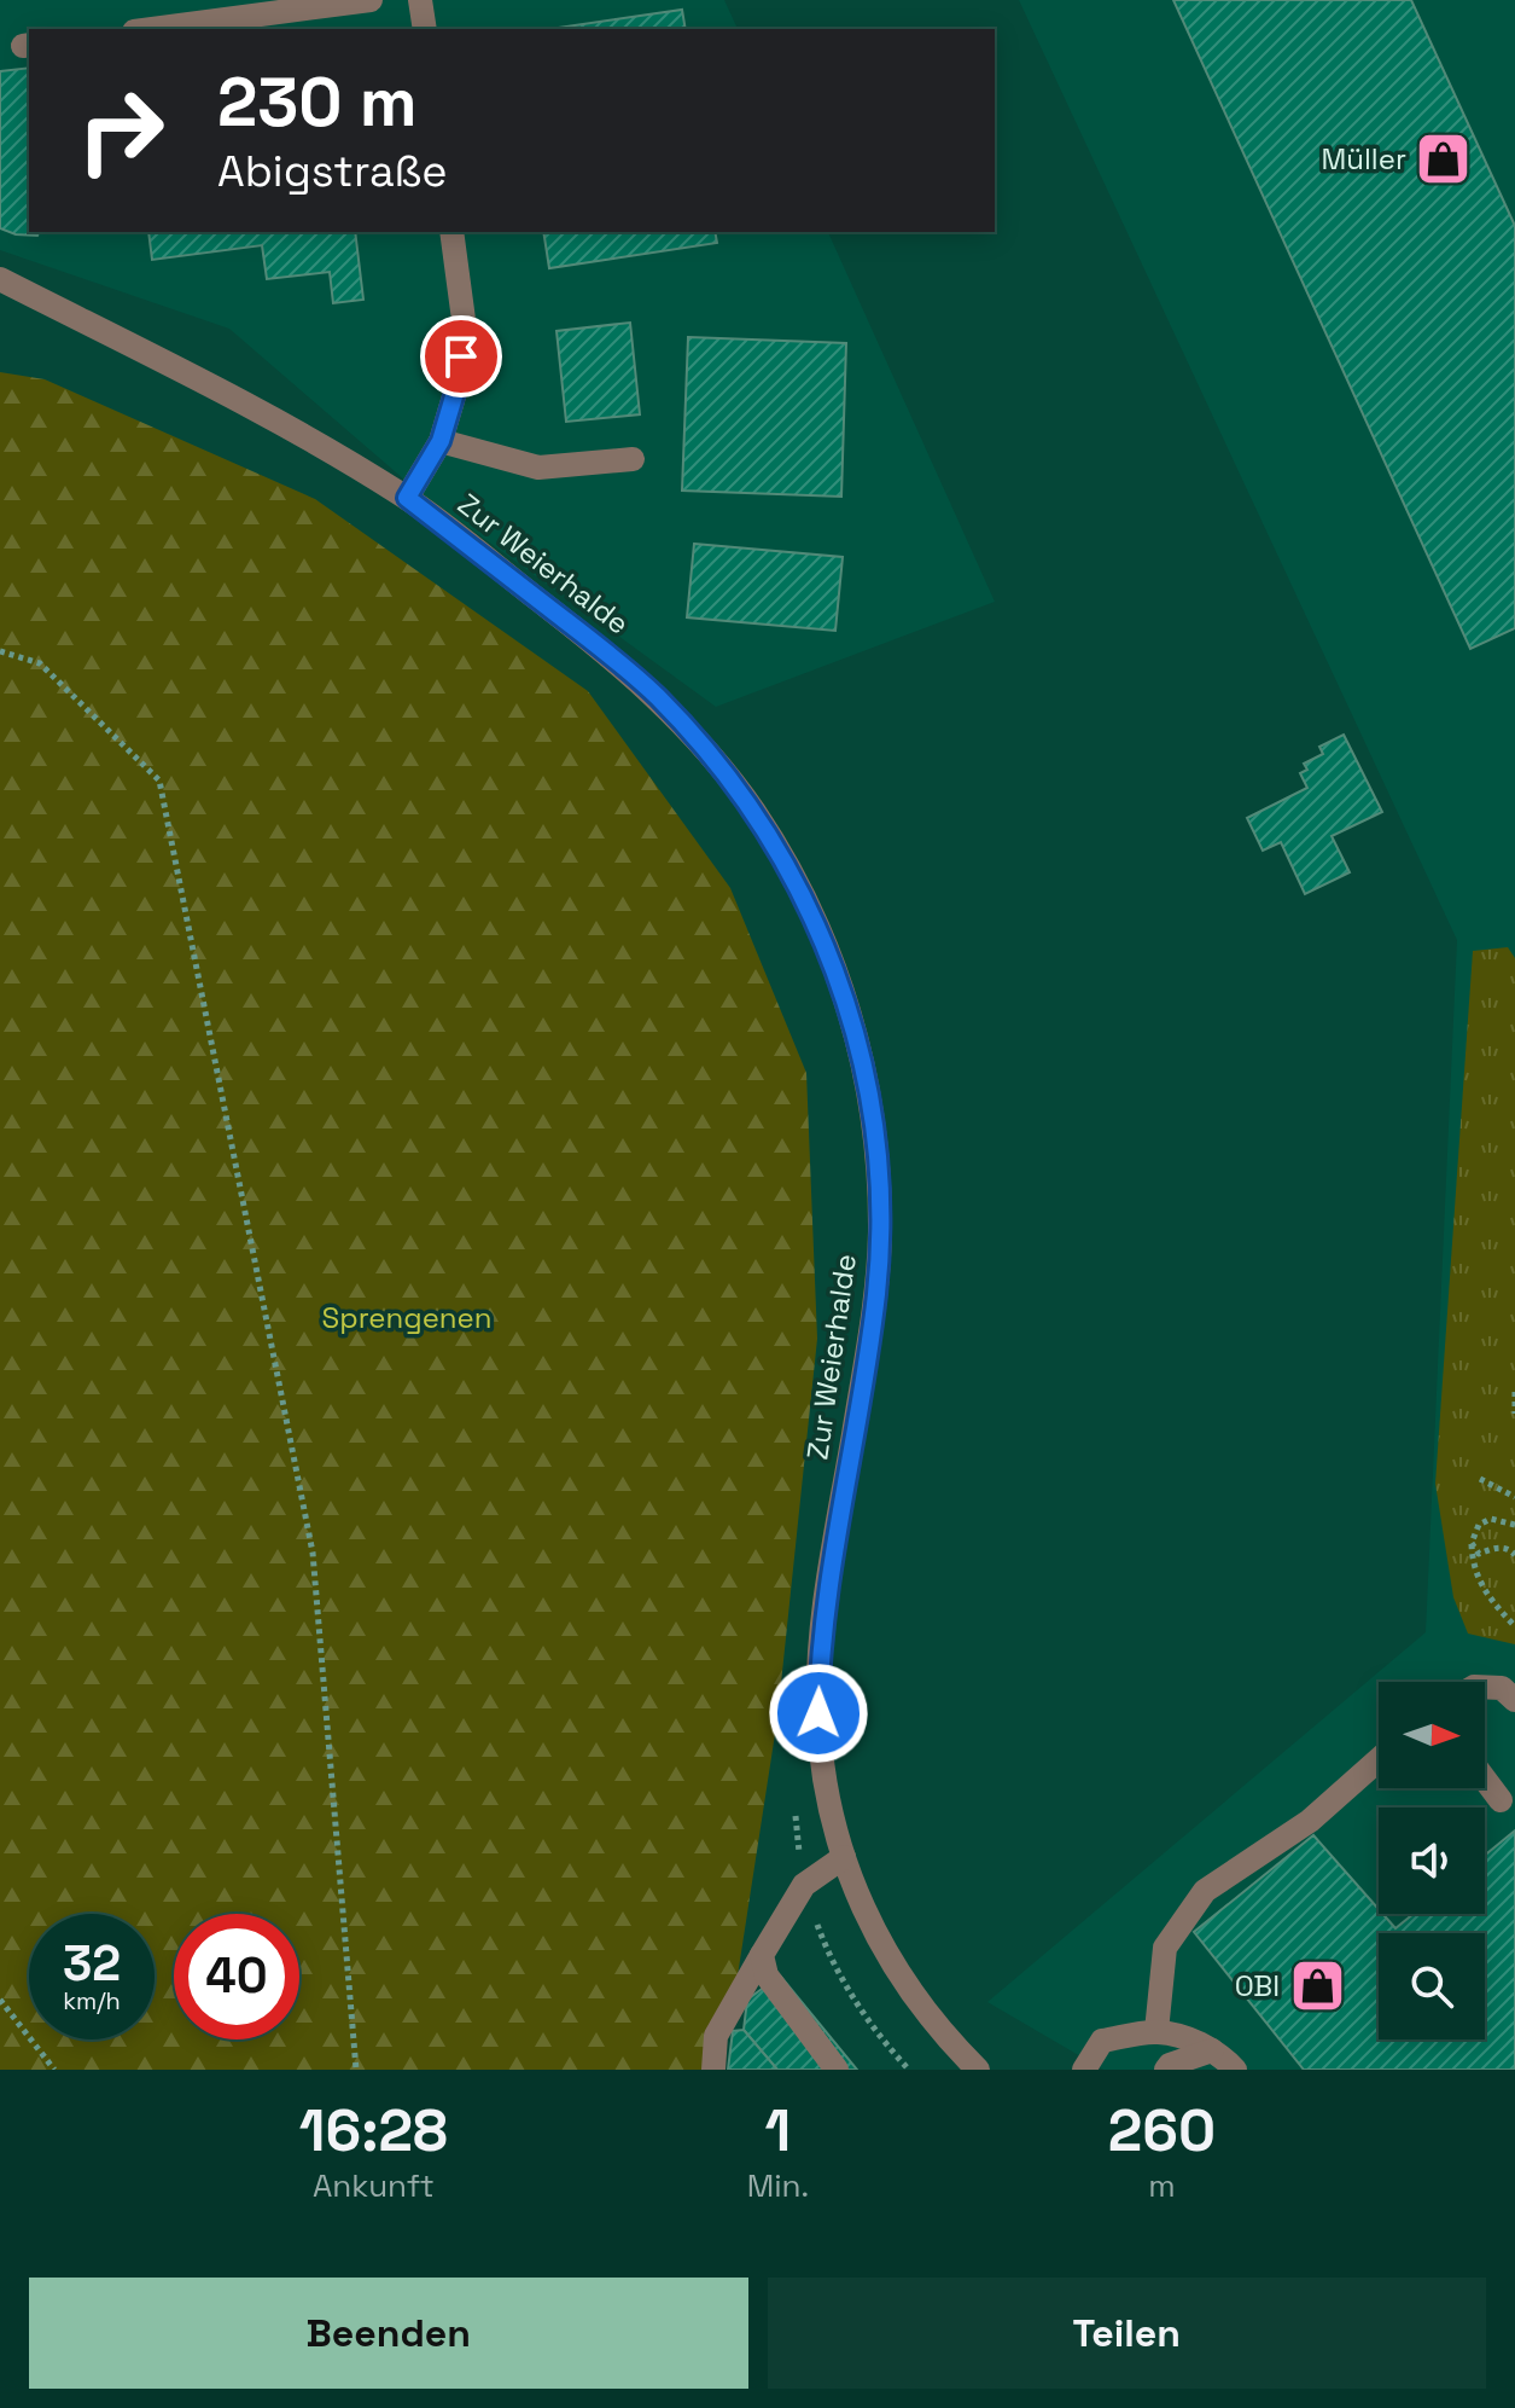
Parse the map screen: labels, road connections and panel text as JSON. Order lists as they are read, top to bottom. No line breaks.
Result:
{"streets":{"street":["Zur Weierhalde"]},"parks":["Sprengenen"],"places":{"shop":["Müller","OBI"]},"north":"right","page":{"turn":["230 m","Abigstraße"],"speed":"32 km/h","limit":"40","eta":["16:28","Ankunft","1","Min.","260","m"],"buttons":["Beenden","Teilen"]}}
